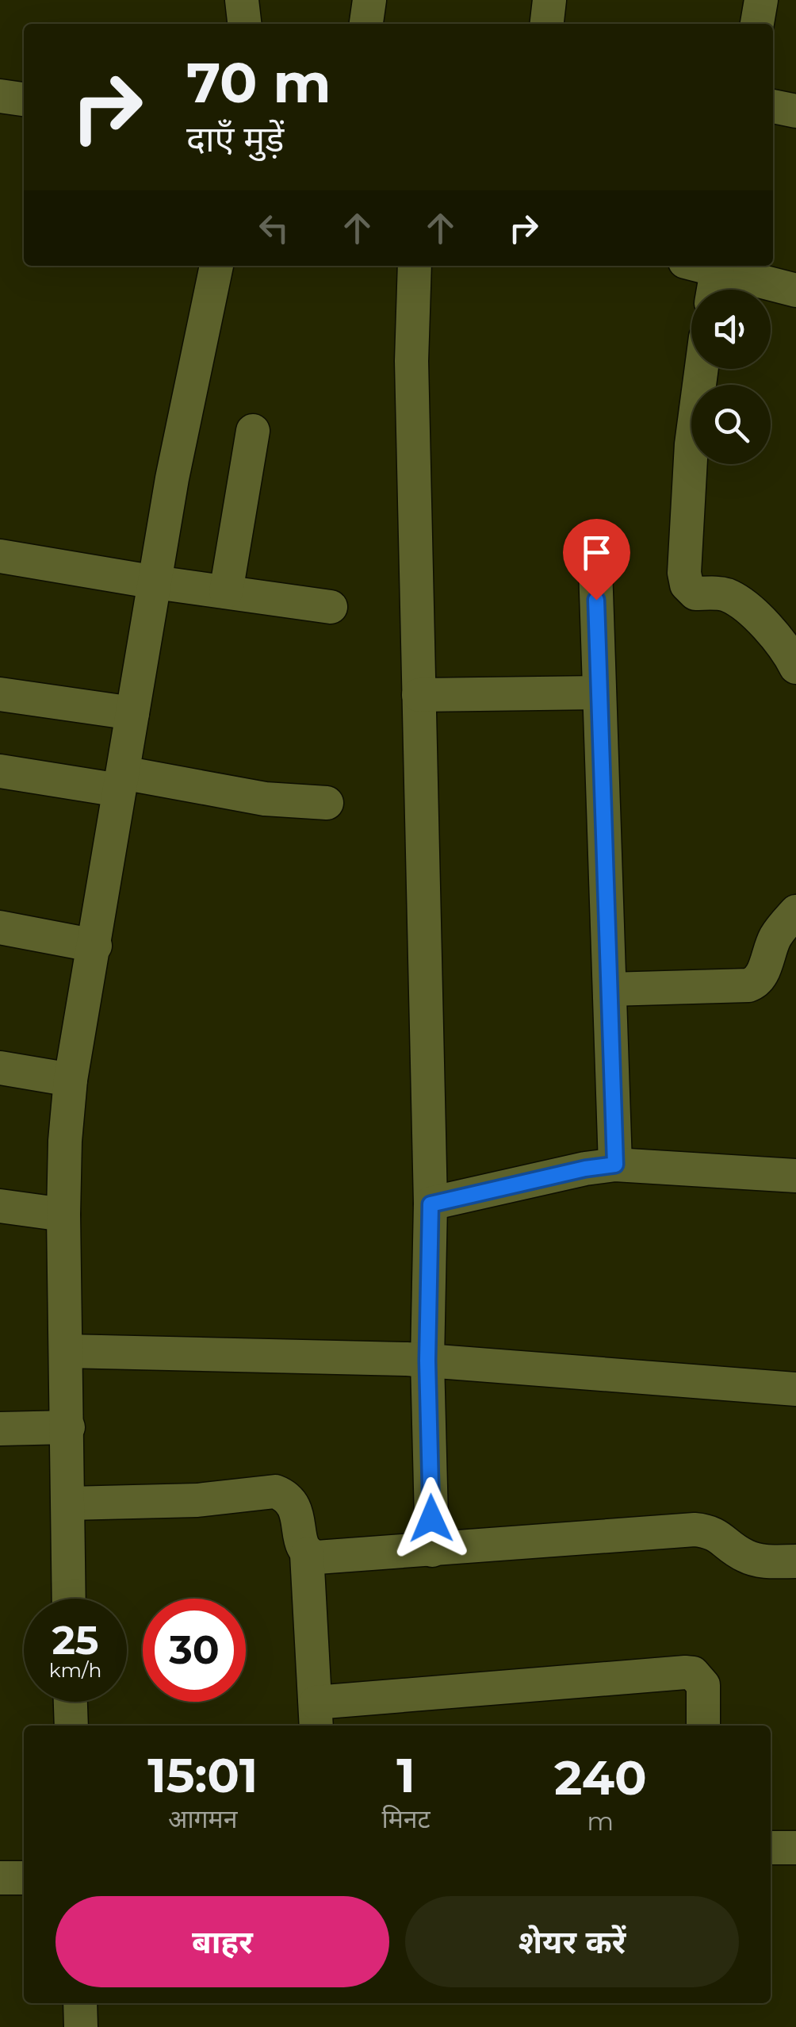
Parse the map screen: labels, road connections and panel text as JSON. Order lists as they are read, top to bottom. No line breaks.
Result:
{"page":{"turn":["70 m","दाएँ मुड़ें"],"speed":"25 km/h","limit":"30","eta":["15:01","आगमन","1","मिनट","240","m"],"buttons":["बाहर","शेयर करें"]}}
